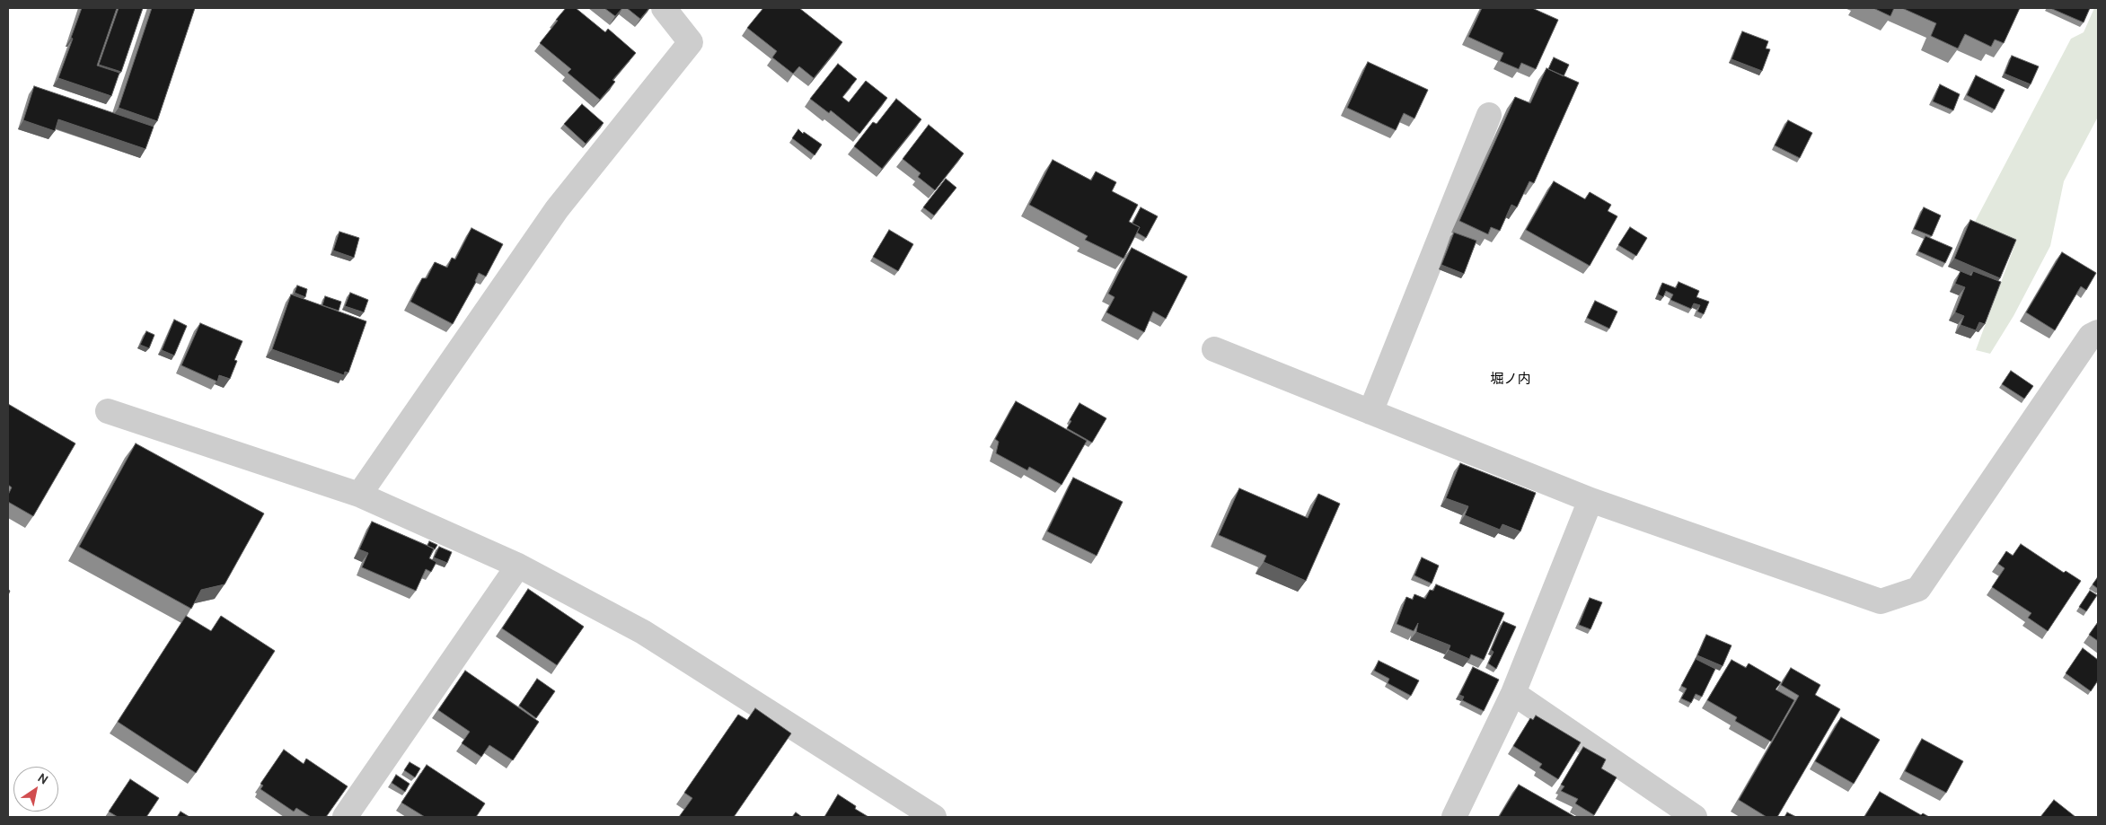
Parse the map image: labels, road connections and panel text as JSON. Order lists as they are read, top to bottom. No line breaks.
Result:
{"districts":["堀ノ内"],"north":"top right"}
